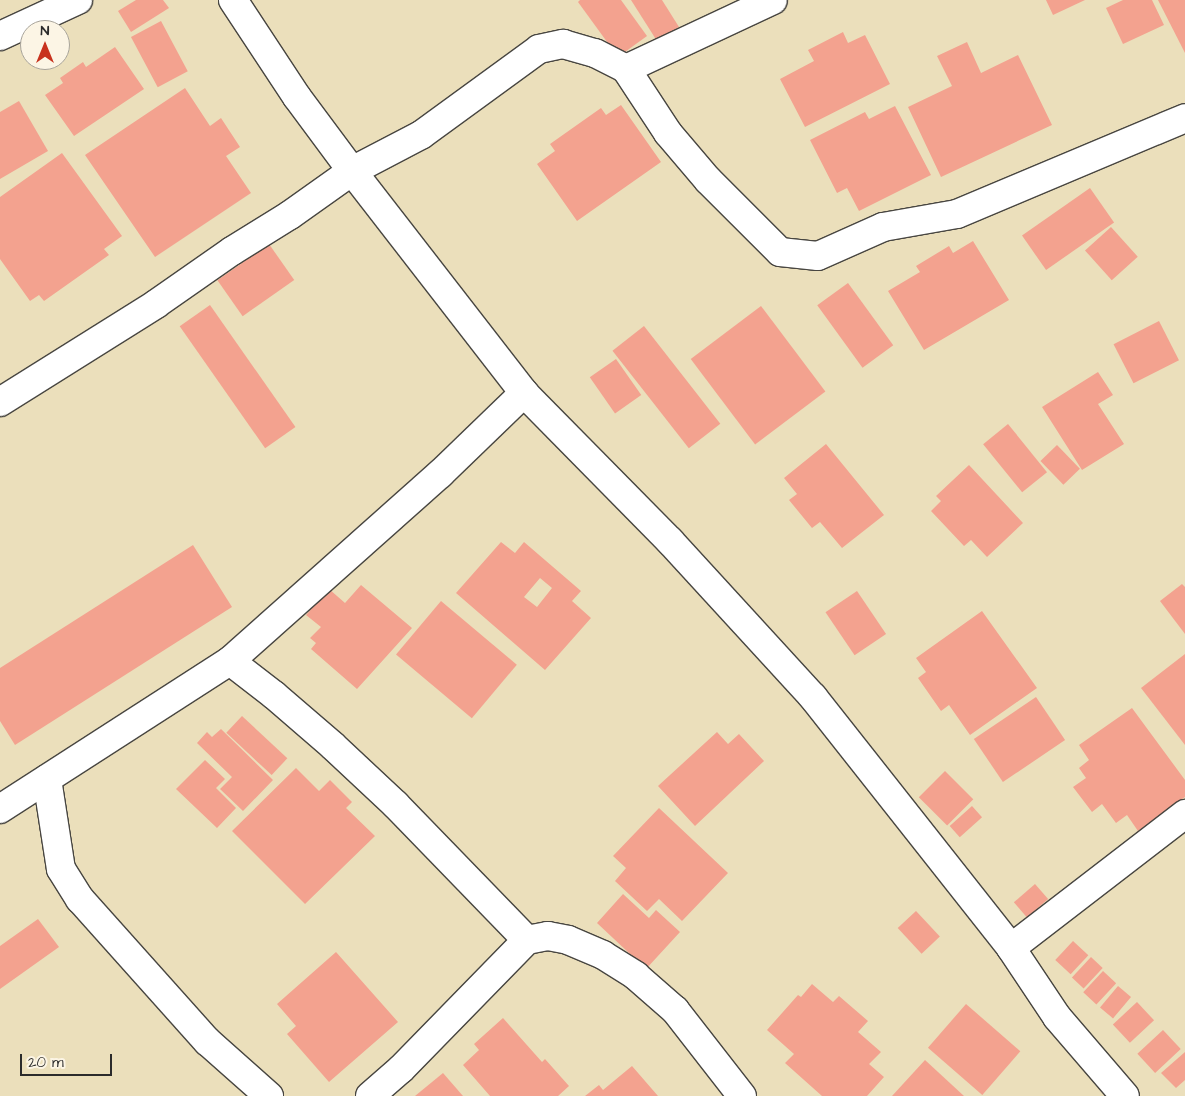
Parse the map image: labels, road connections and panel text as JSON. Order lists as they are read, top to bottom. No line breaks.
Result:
{"scale_bar":"20 m","north":"top"}
